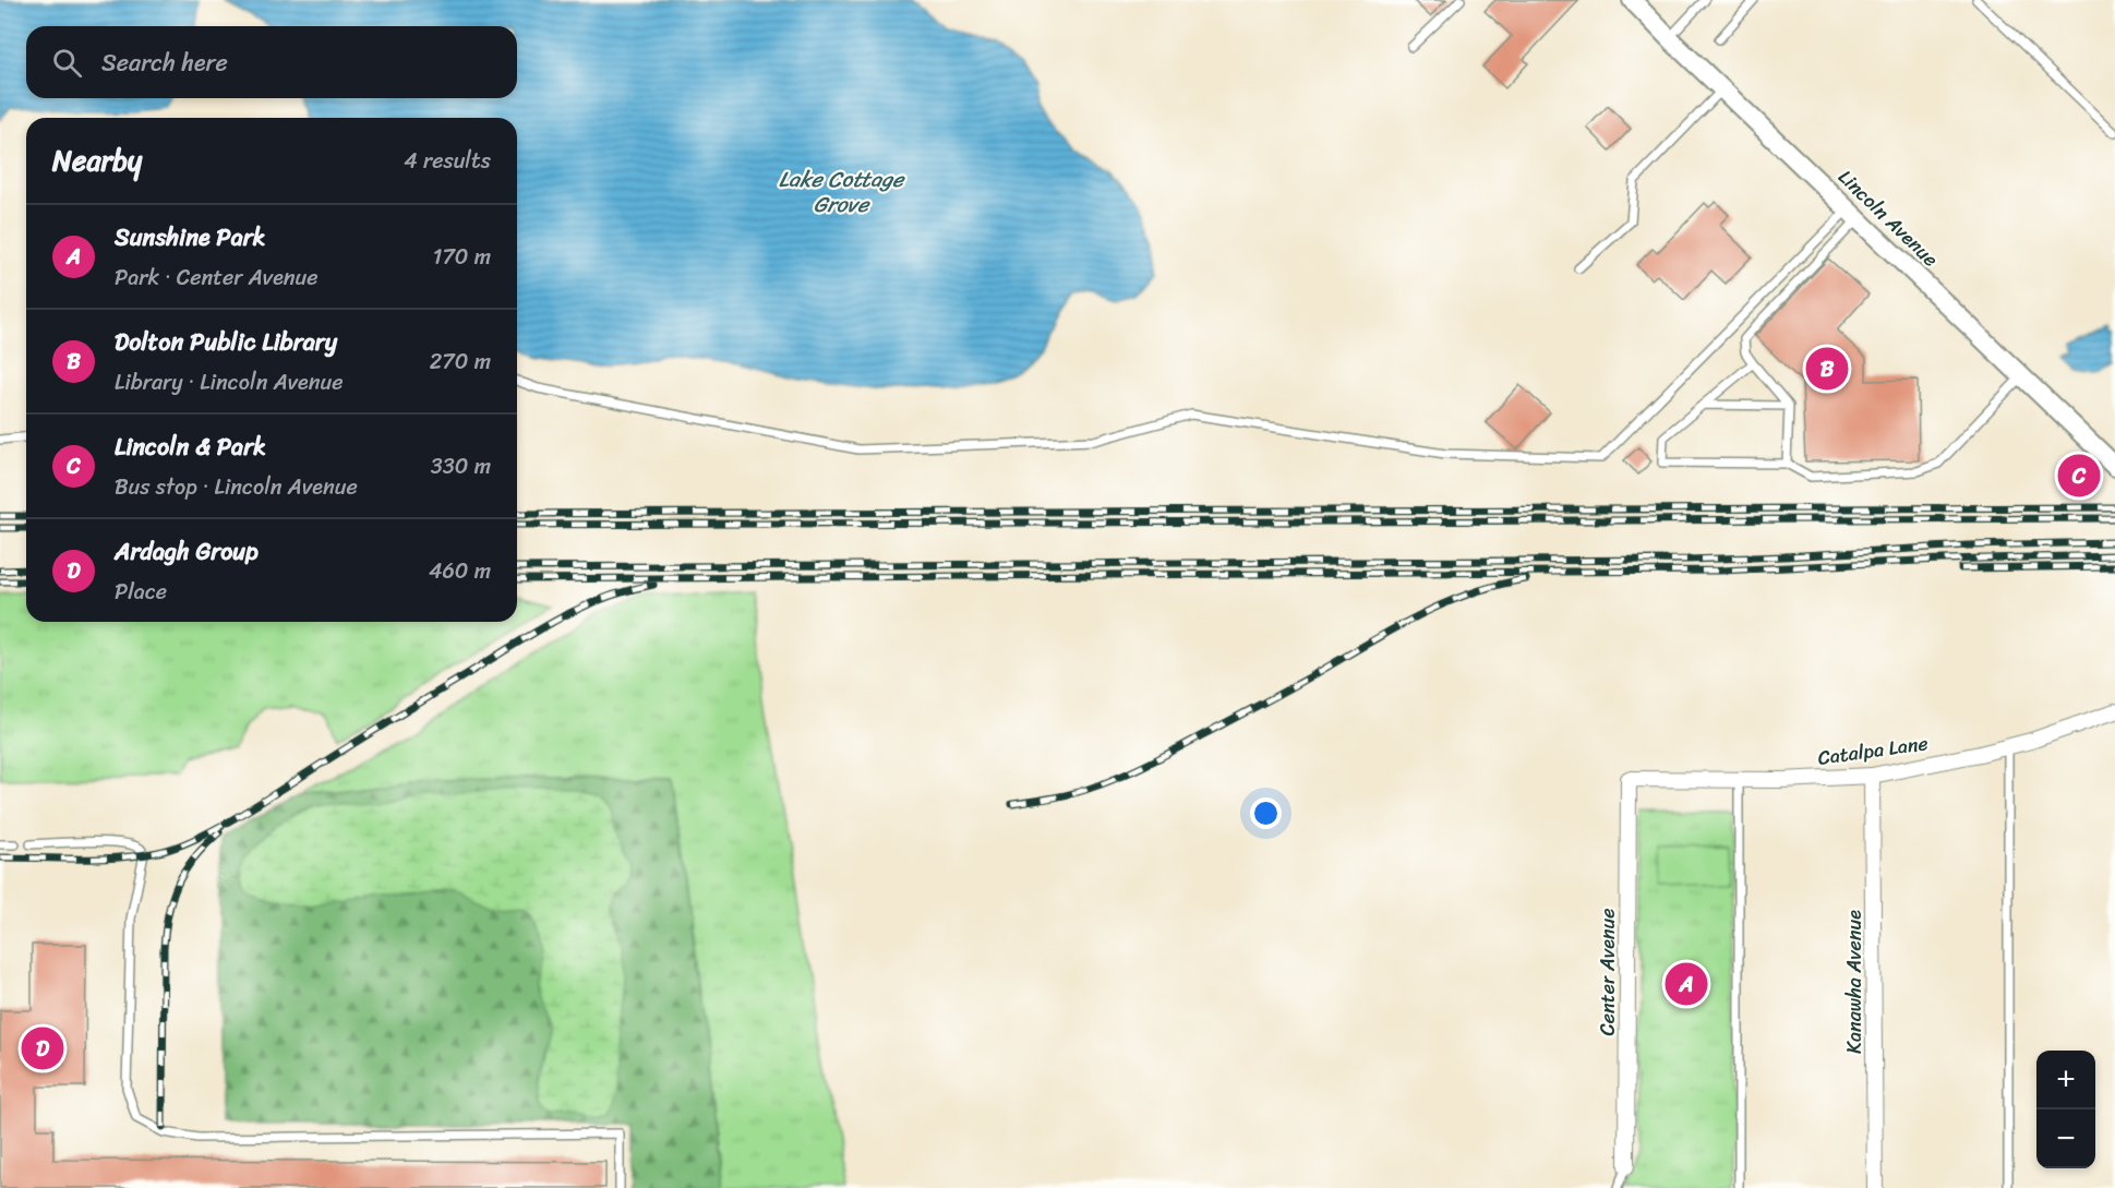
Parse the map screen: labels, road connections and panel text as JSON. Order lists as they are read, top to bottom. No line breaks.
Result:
{"streets":{"street":["Lincoln Avenue","Catalpa Lane","Center Avenue","Kanawha Avenue"]},"crossings":[["Catalpa Lane","Center Avenue"],["Catalpa Lane","Kanawha Avenue"]],"water":["Lake Cottage Grove"],"page":{"search":"Search here","heading":["Nearby","4 results"],"list":[{"mark":"A","name":"Sunshine Park","note":"Park · Center Avenue","value":"170 m"},{"mark":"B","name":"Dolton Public Library","note":"Library · Lincoln Avenue","value":"270 m"},{"mark":"C","name":"Lincoln & Park","note":"Bus stop · Lincoln Avenue","value":"330 m"},{"mark":"D","name":"Ardagh Group","note":"Place","value":"460 m"}],"pins":["B","C","A","D"],"map_buttons":["+","−"]}}
